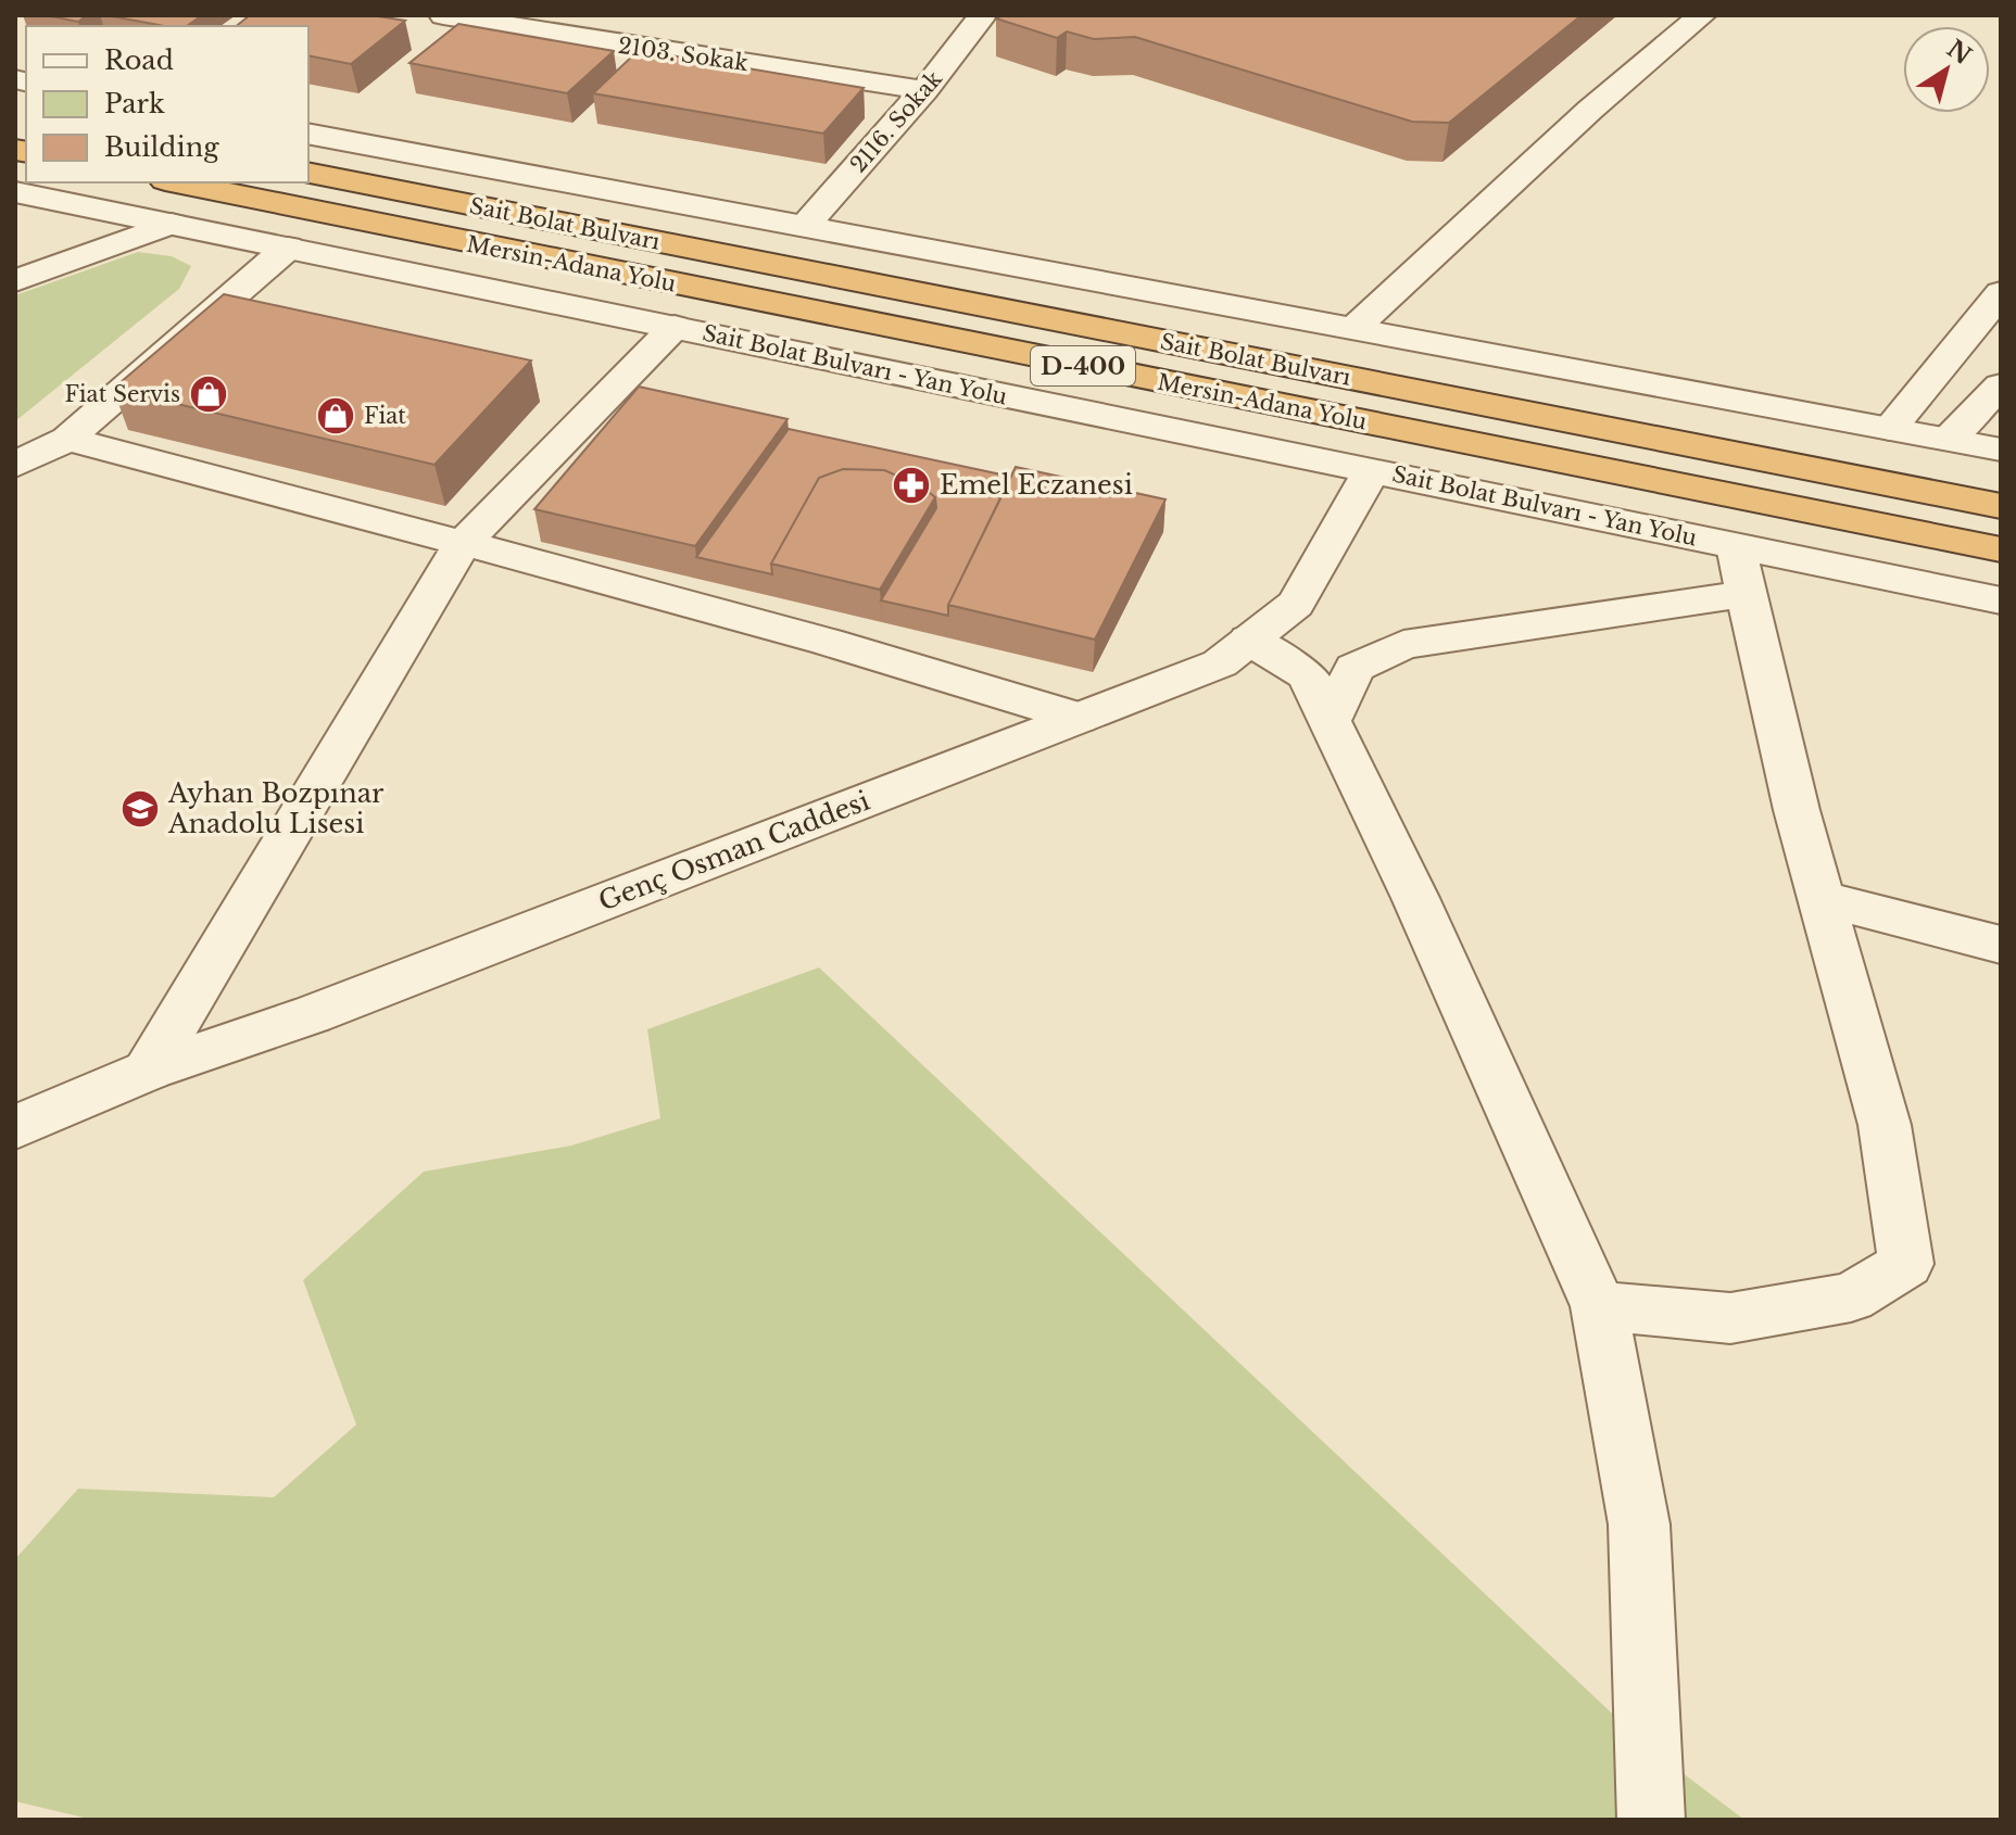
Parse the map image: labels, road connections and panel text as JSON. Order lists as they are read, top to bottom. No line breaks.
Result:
{"streets":{"highway":["Sait Bolat Bulvarı","Mersin-Adana Yolu","D-400"],"street":["2103. Sokak","2116. Sokak","Sait Bolat Bulvarı - Yan Yolu","Genç Osman Caddesi"]},"crossings":[["2103. Sokak","2116. Sokak"],["Sait Bolat Bulvarı - Yan Yolu","Genç Osman Caddesi"]],"places":{"shop":["Fiat Servis","Fiat"],"pharmacy":["Emel Eczanesi"],"school or university":["Ayhan Bozpınar Anadolu Lisesi"]},"legend":["Road","Park","Building"],"north":"top right"}
